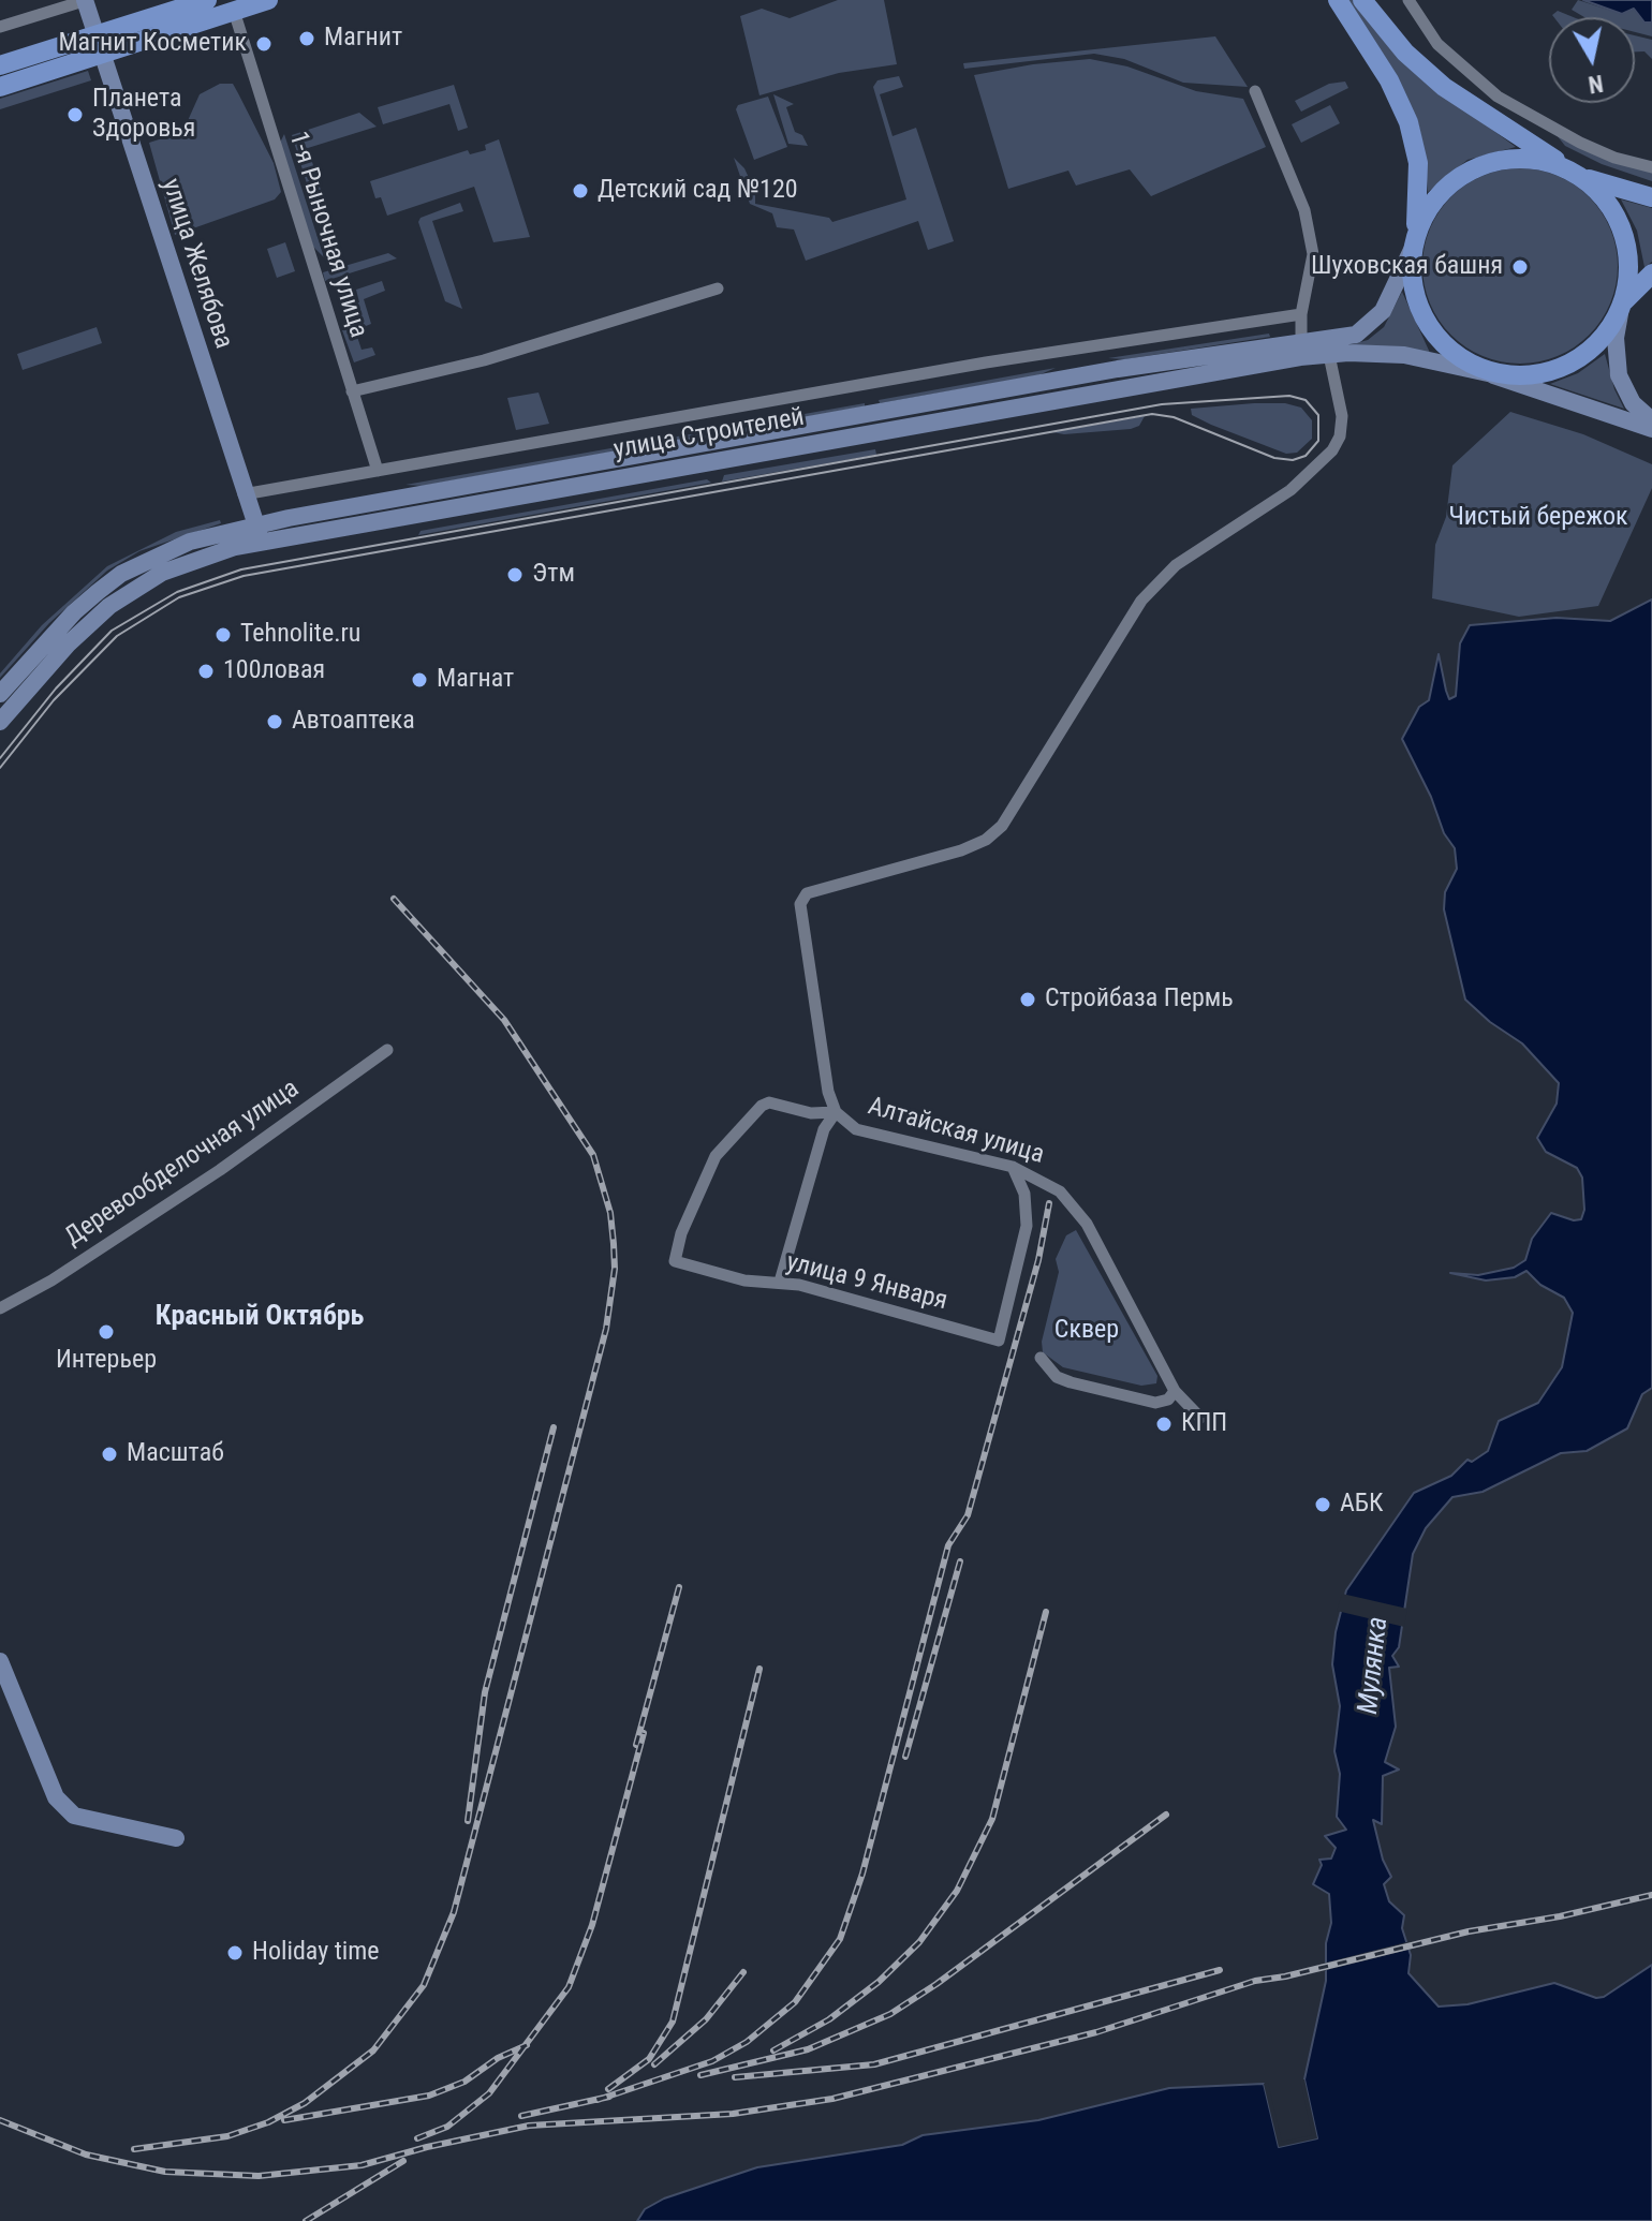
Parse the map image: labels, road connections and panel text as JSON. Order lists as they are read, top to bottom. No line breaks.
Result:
{"streets":{"main road":["улица Желябова","улица Строителей"],"street":["1-я Рыночная улица","Алтайская улица","Деревообделочная улица","улица 9 Января"]},"crossings":[["улица Желябова","улица Строителей"],["Алтайская улица","улица 9 Января"]],"districts":["Красный Октябрь"],"water":["Мулянка"],"parks":["Чистый бережок","Сквер"],"places":["Магнит","Магнит Косметик","Планета Здоровья","Детский сад №120","Шуховская башня","Этм","Tehnolite.ru","100ловая","Магнат","Автоаптека","Стройбаза Пермь","Интерьер","КПП","Масштаб","АБК","Holiday time"],"north":"bottom"}
